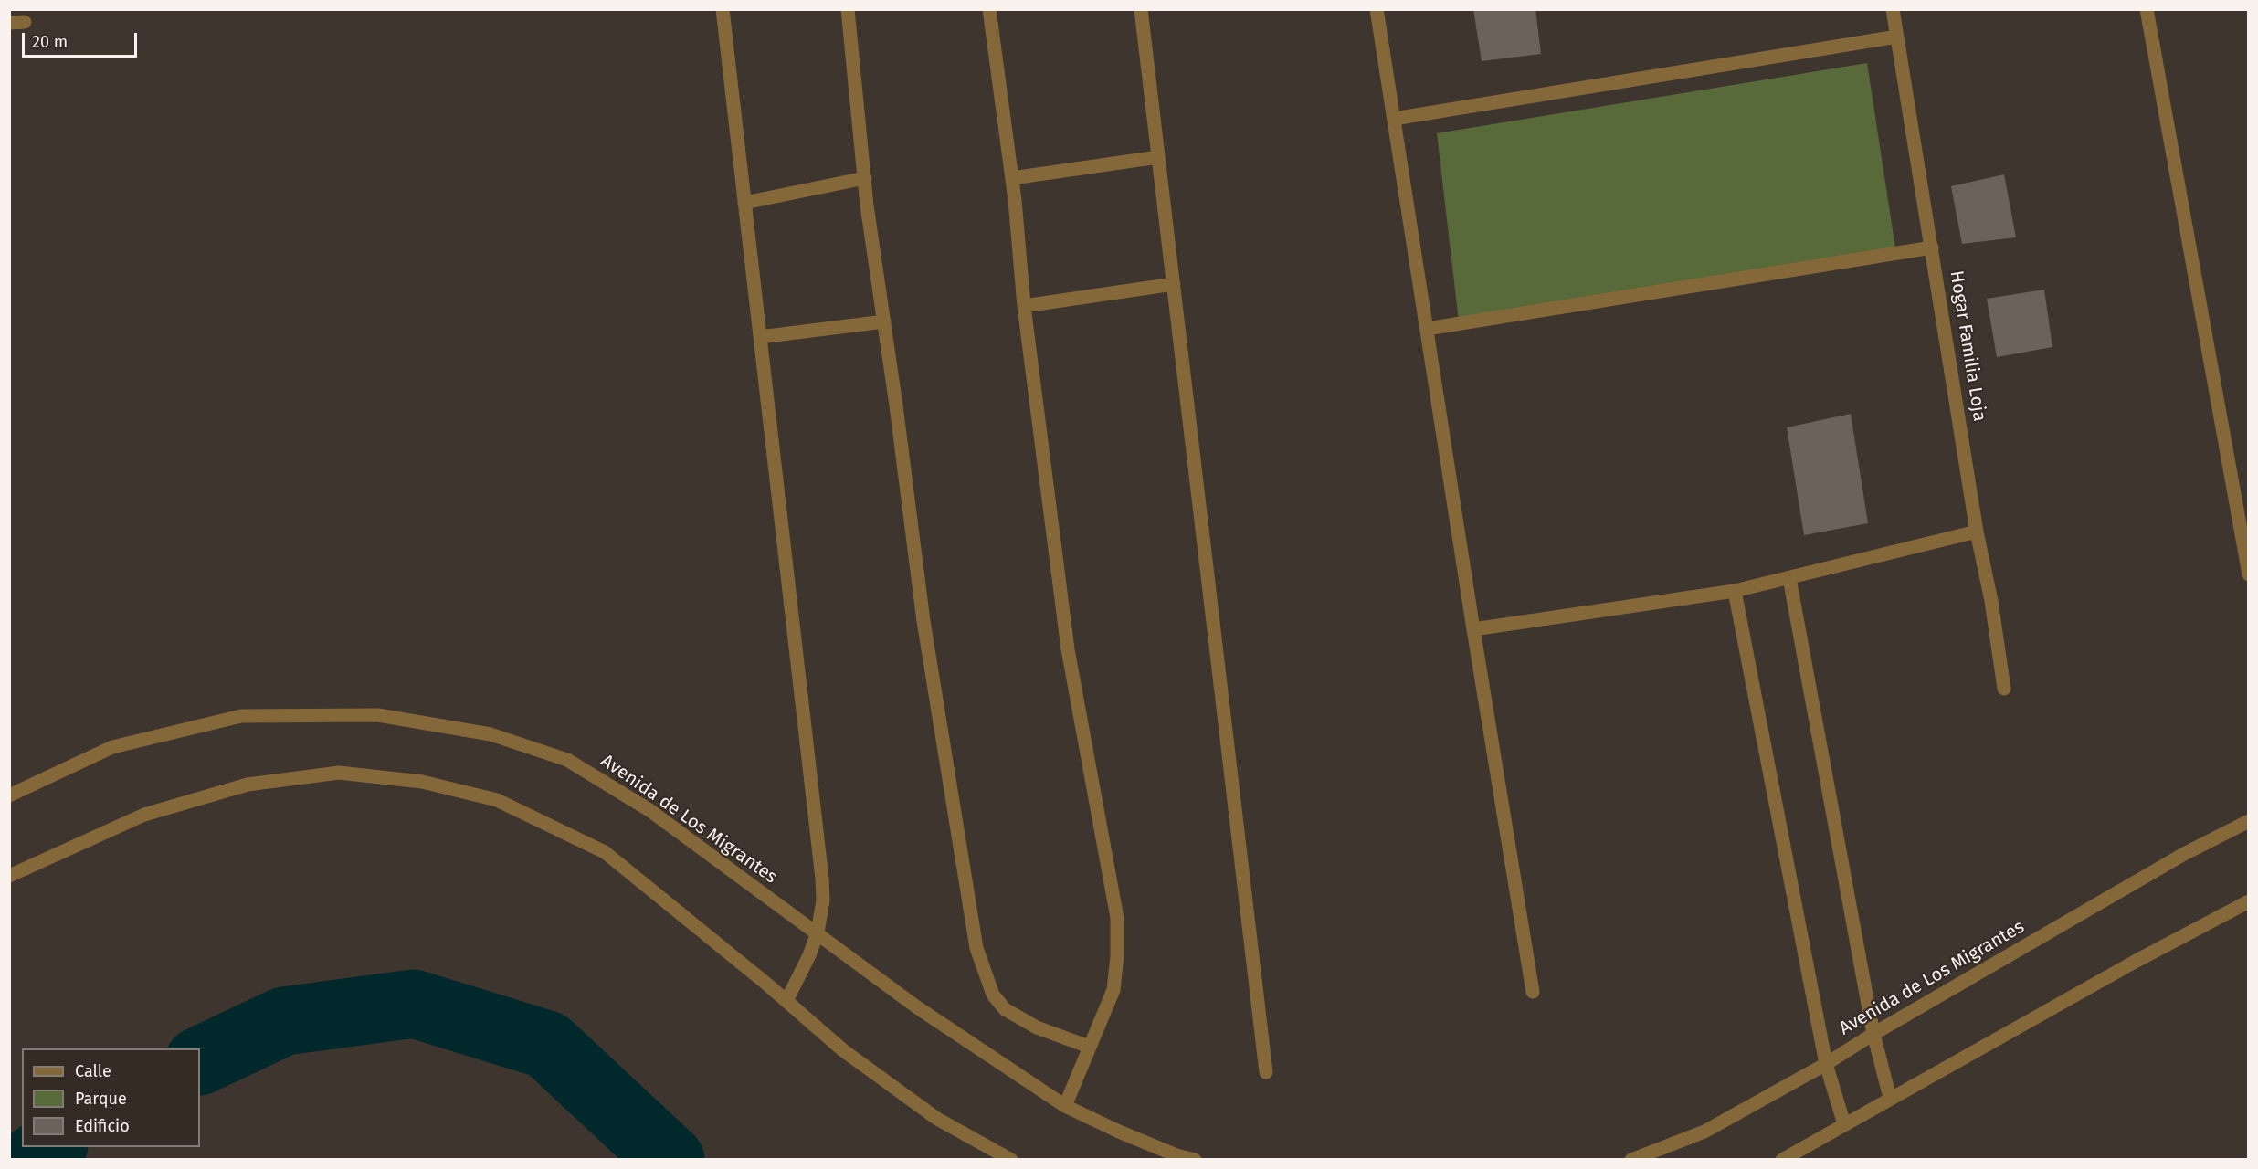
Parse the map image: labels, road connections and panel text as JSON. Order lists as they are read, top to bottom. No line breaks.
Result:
{"streets":{"street":["Hogar Familia Loja","Avenida de Los Migrantes"]},"legend":["Calle","Parque","Edificio"],"scale_bar":"20 m"}
